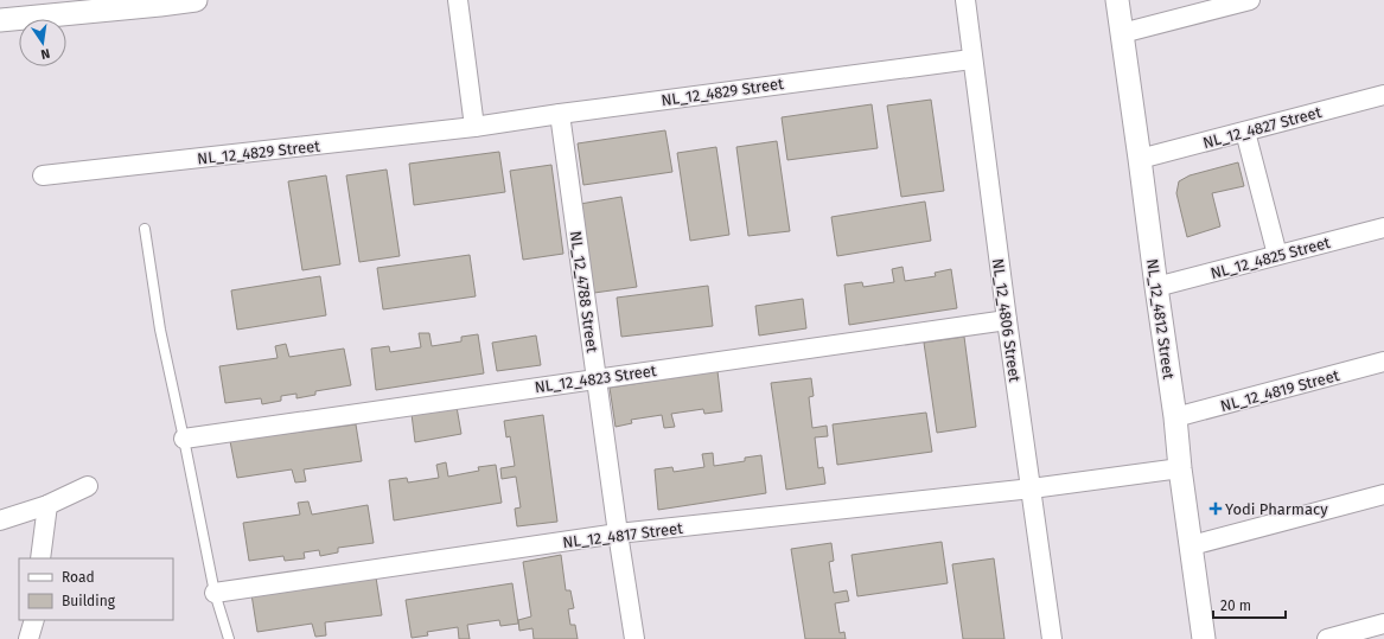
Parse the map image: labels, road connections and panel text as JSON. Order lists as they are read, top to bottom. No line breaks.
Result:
{"streets":{"street":["NL_12_4829 Street","NL_12_4827 Street","NL_12_4825 Street","NL_12_4788 Street","NL_12_4812 Street","NL_12_4806 Street","NL_12_4823 Street","NL_12_4819 Street","NL_12_4817 Street"]},"crossings":[["NL_12_4829 Street","NL_12_4788 Street"],["NL_12_4829 Street","NL_12_4806 Street"],["NL_12_4827 Street","NL_12_4812 Street"],["NL_12_4825 Street","NL_12_4812 Street"],["NL_12_4788 Street","NL_12_4823 Street"],["NL_12_4788 Street","NL_12_4817 Street"],["NL_12_4812 Street","NL_12_4819 Street"],["NL_12_4812 Street","NL_12_4817 Street"],["NL_12_4806 Street","NL_12_4823 Street"],["NL_12_4806 Street","NL_12_4817 Street"]],"places":{"health":["Yodi Pharmacy"]},"legend":["Road","Building"],"scale_bar":"20 m","north":"bottom"}
